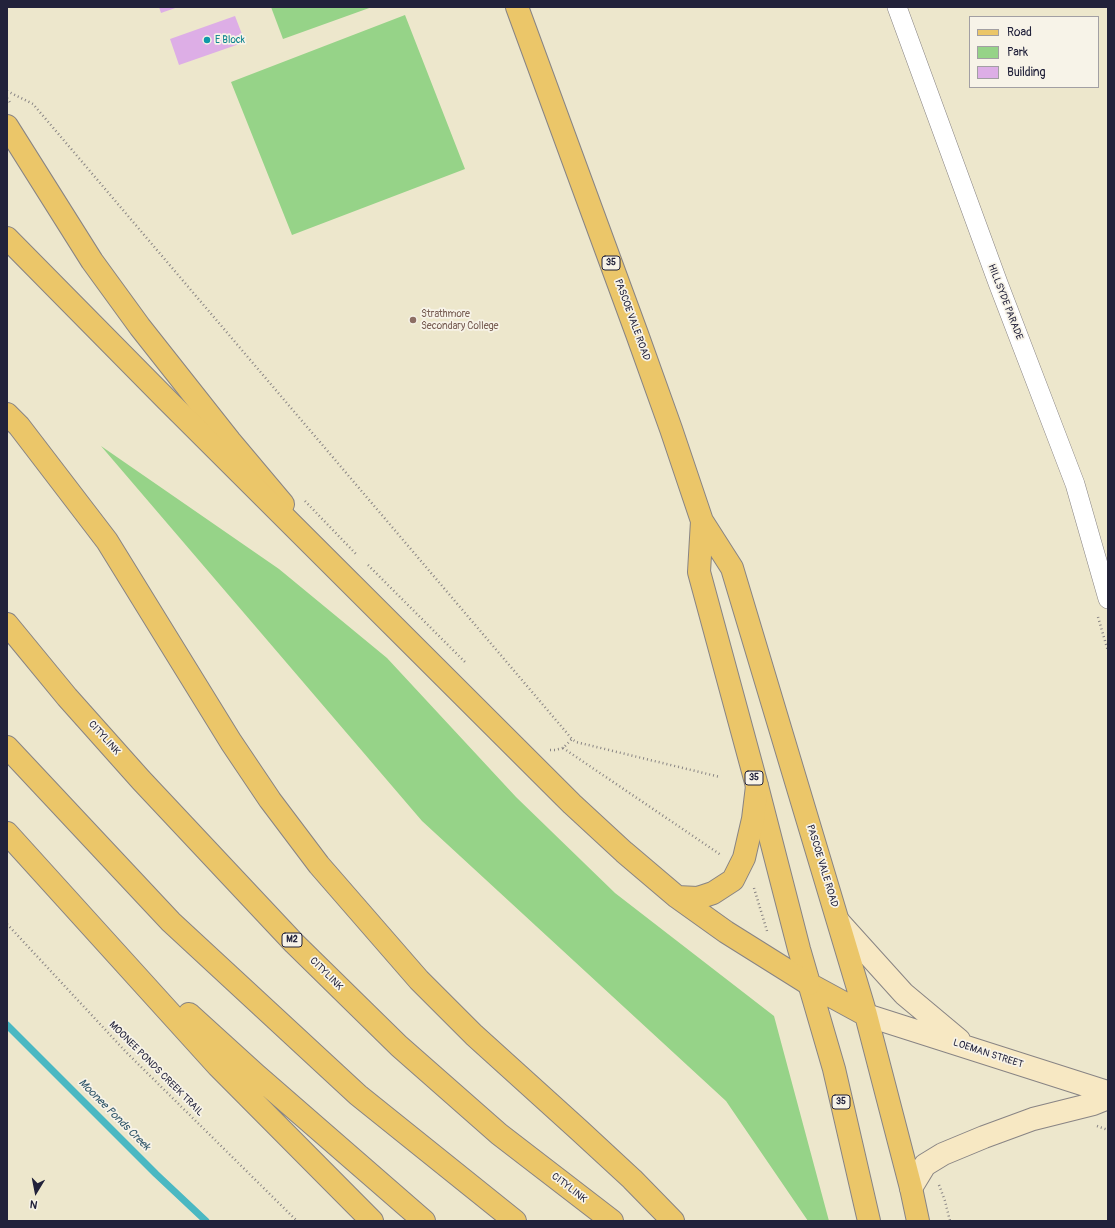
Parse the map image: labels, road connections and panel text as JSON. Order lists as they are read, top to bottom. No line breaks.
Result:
{"streets":{"main road":["35","PASCOE VALE ROAD","CITYLINK","M2"],"street":["HILLSYDE PARADE","LOEMAN STREET"],"path":["MOONEE PONDS CREEK TRAIL"]},"crossings":[["PASCOE VALE ROAD","LOEMAN STREET"]],"water":["Moonee Ponds Creek"],"places":["E Block","Strathmore Secondary College"],"legend":["Road","Park","Building"],"north":"bottom"}
